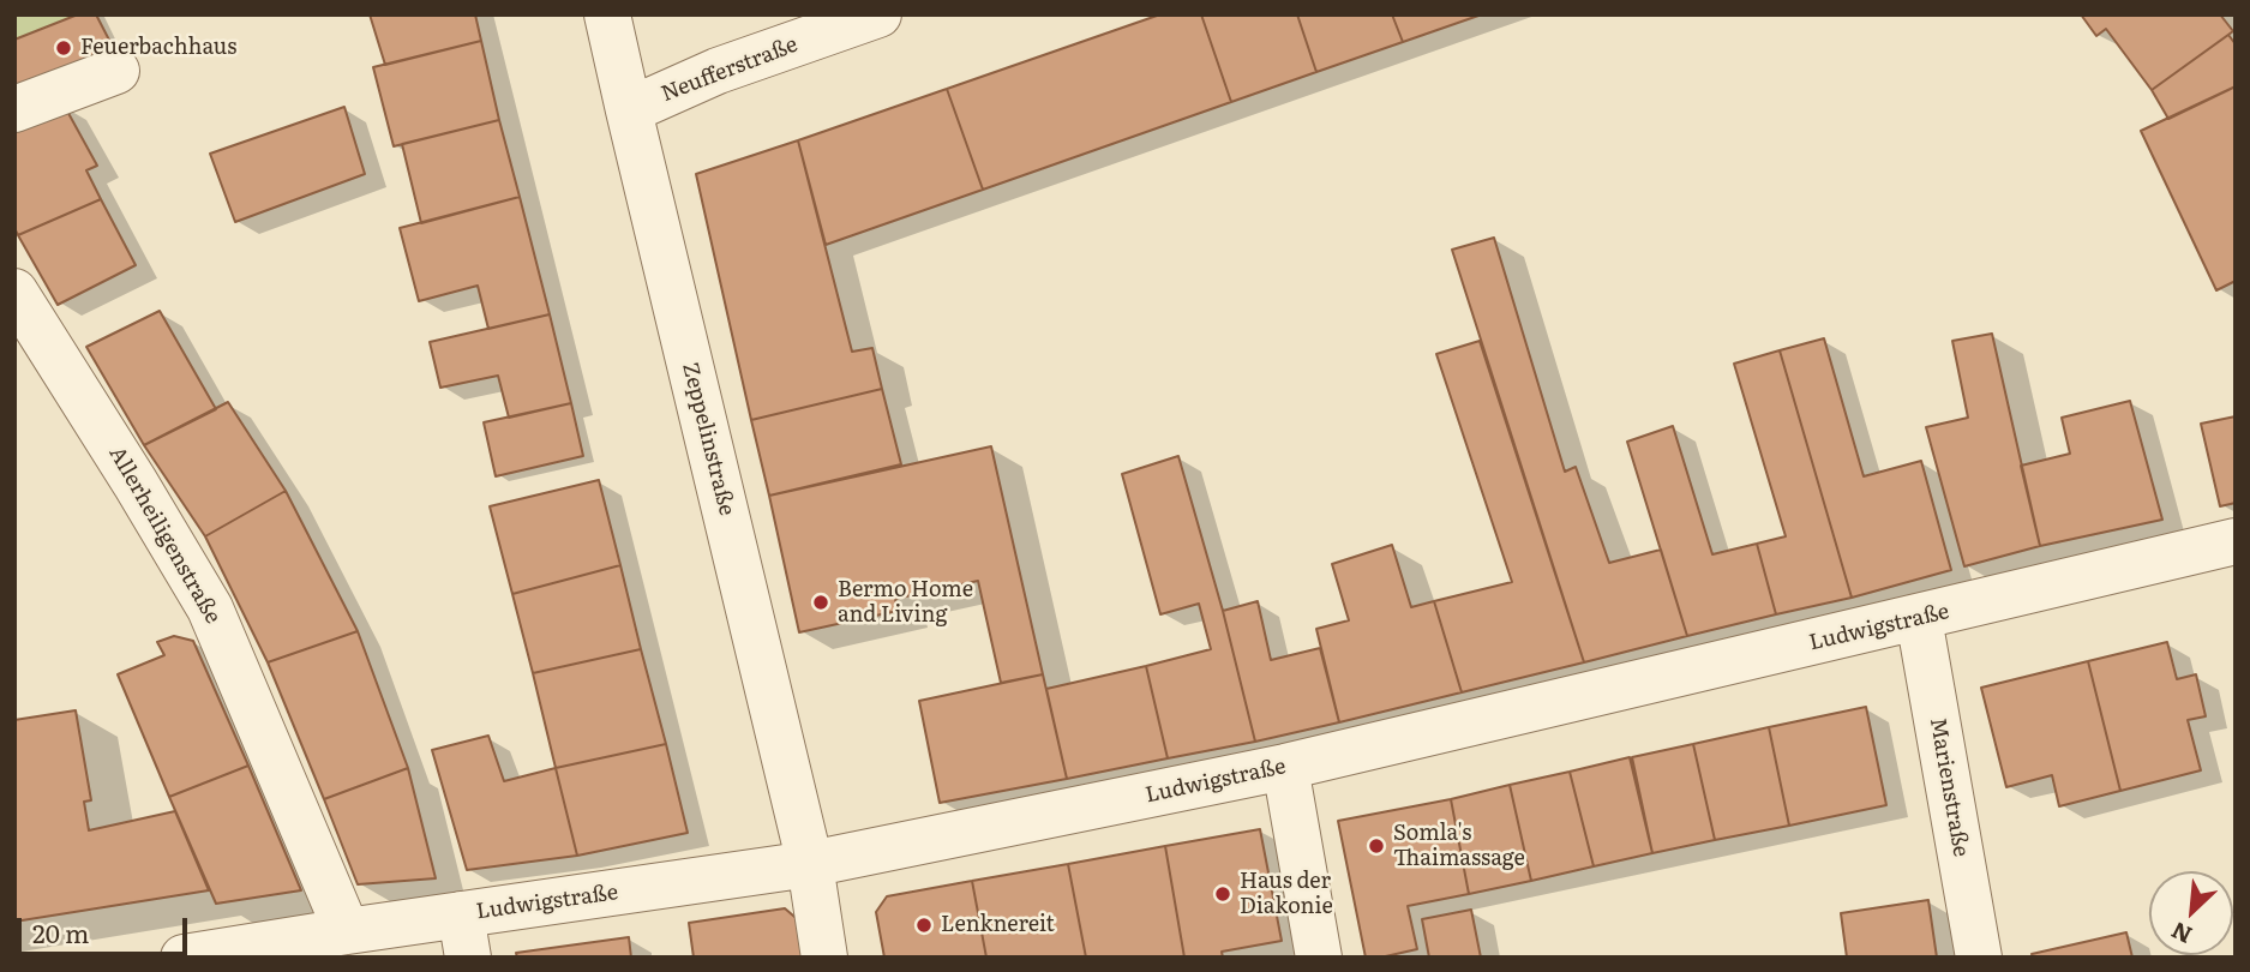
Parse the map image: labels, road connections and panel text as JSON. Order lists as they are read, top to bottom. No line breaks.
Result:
{"streets":{"street":["Neufferstraße","Zeppelinstraße","Allerheiligenstraße","Ludwigstraße","Marienstraße"]},"crossings":[["Neufferstraße","Zeppelinstraße"],["Zeppelinstraße","Ludwigstraße"],["Allerheiligenstraße","Ludwigstraße"],["Ludwigstraße","Marienstraße"]],"places":["Feuerbachhaus","Bermo Home and Living","Somla's Thaimassage","Haus der Diakonie","Lenknereit"],"scale_bar":"20 m","north":"bottom left"}
